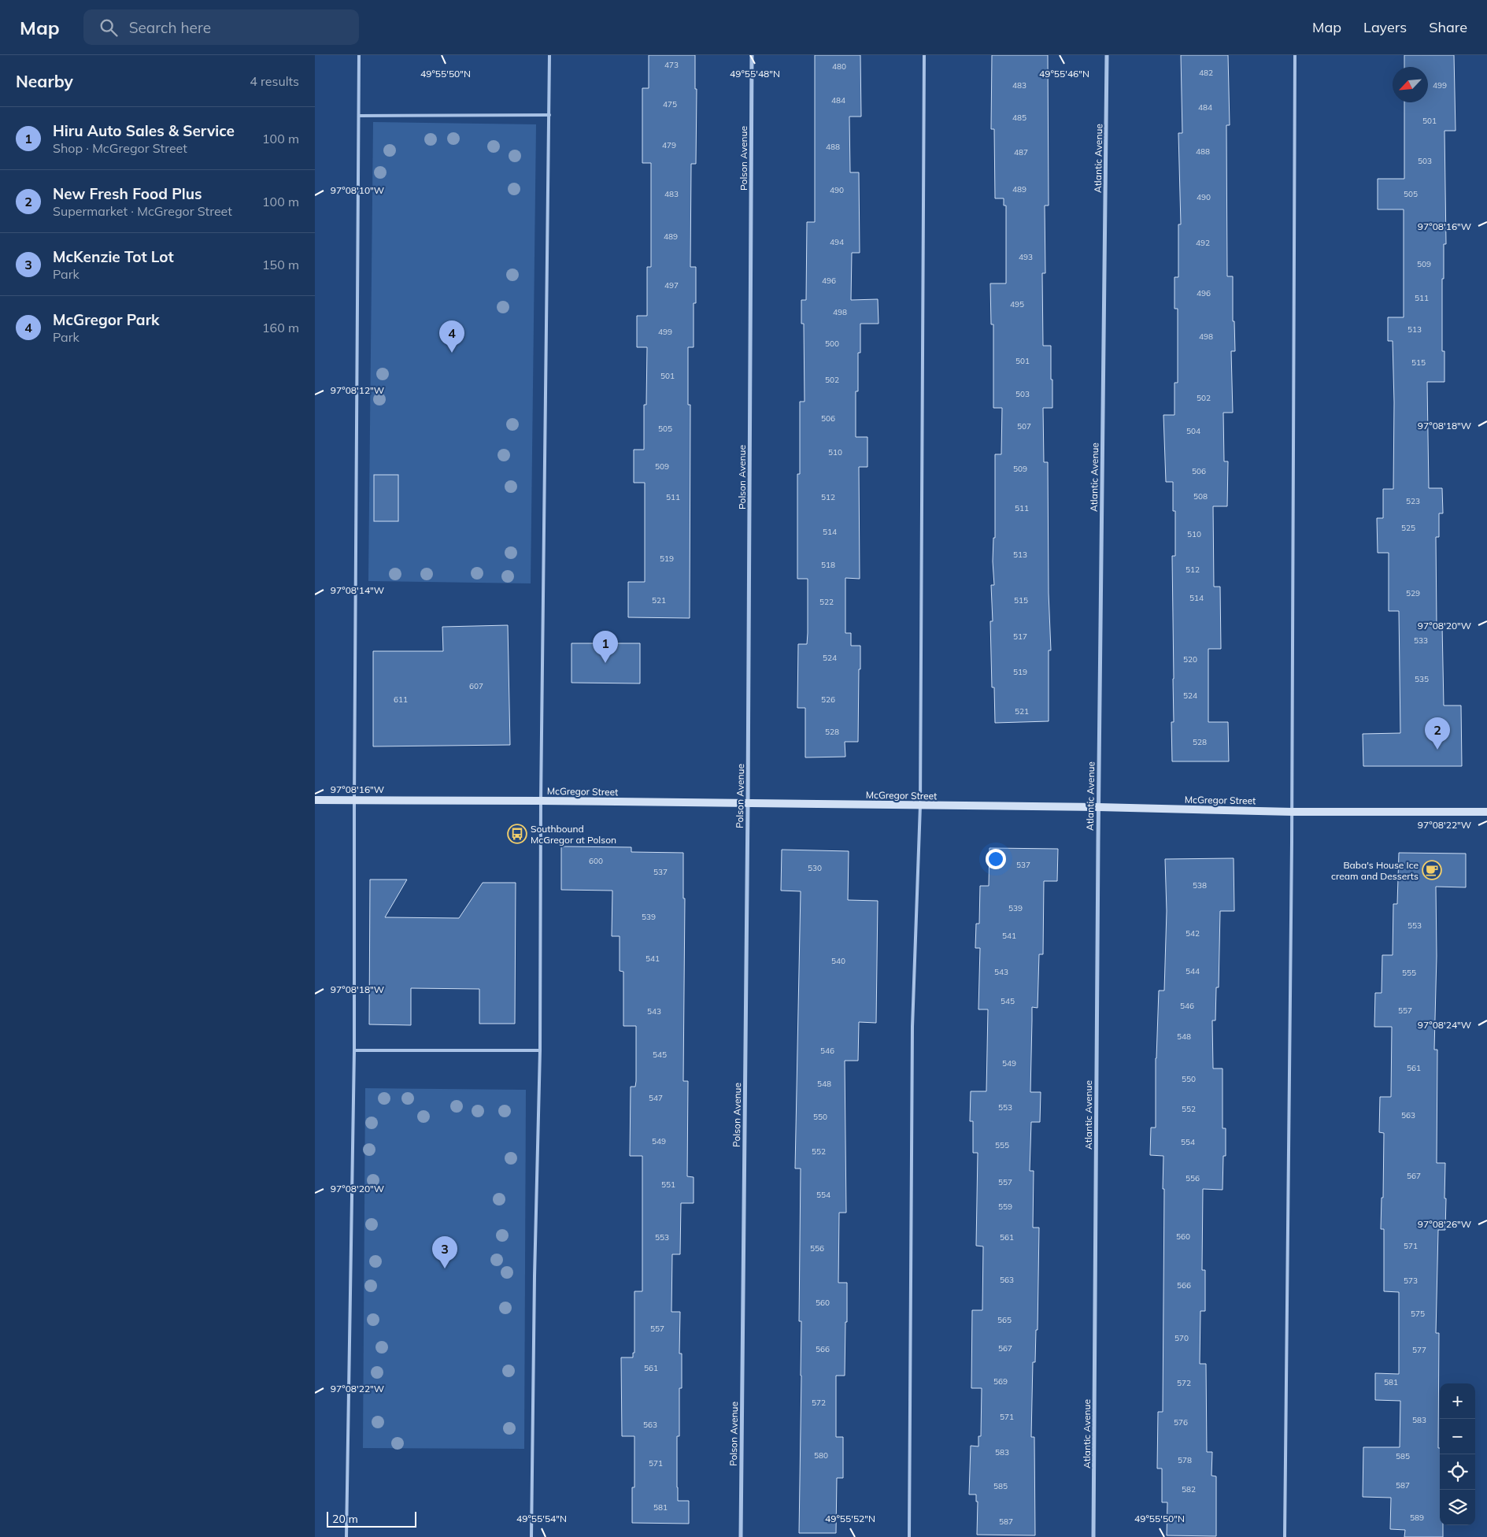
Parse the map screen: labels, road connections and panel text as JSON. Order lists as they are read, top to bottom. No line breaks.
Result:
{"streets":{"main road":["McGregor Street"],"street":["Polson Avenue","Atlantic Avenue"]},"crossings":[["Polson Avenue","McGregor Street"],["Atlantic Avenue","McGregor Street"]],"places":{"bus stop":["Southbound McGregor at Polson"],"cafe":["Baba's House Ice cream and Desserts"]},"house_numbers":["473","480","482","483","499","484","475","484","485","501","479","488","488","487","503","489","490","483","505","490","489","494","492","493","509","496","497","496","511","495","498","513","499","498","500","501","515","501","502","503","502","506","507","505","504","510","509","509","506","508","511","512","523","511","525","514","510","513","519","518","512","529","514","521","515","522","517","533","524","520","519","535","607","524","611","526","521","528","528","600","537","530","537","538","539","539","553","542","541","541","540","544","543","555","545","546","557","543","548","546","545","549","561","550","548","547","553","552","563","550","549","554","555","552","567","556","557","551","554","559","560","553","561","571","556","563","573","566","560","575","565","557","570","567","566","577","561","569","581","572","572","571","583","576","563","583","580","585","578","571","587","585","582","581","589","587"],"scale_bar":"20 m","north":"bottom left","page":{"header":"Map","search":"Search here","nav":["Map","Layers","Share"],"heading":["Nearby","4 results"],"list":[{"mark":"1","name":"Hiru Auto Sales & Service","note":"Shop · McGregor Street","value":"100 m"},{"mark":"2","name":"New Fresh Food Plus","note":"Supermarket · McGregor Street","value":"100 m"},{"mark":"3","name":"McKenzie Tot Lot","note":"Park","value":"150 m"},{"mark":"4","name":"McGregor Park","note":"Park","value":"160 m"}],"pins":["4","1","2","3"],"map_buttons":["+","−"],"scale":"20 m"},"coordinates":["49°55'50\"N","49°55'48\"N","49°55'46\"N","97°08'10\"W","97°08'16\"W","97°08'12\"W","97°08'18\"W","97°08'14\"W","97°08'20\"W","97°08'22\"W","97°08'24\"W","97°08'26\"W","49°55'54\"N","49°55'52\"N"]}
